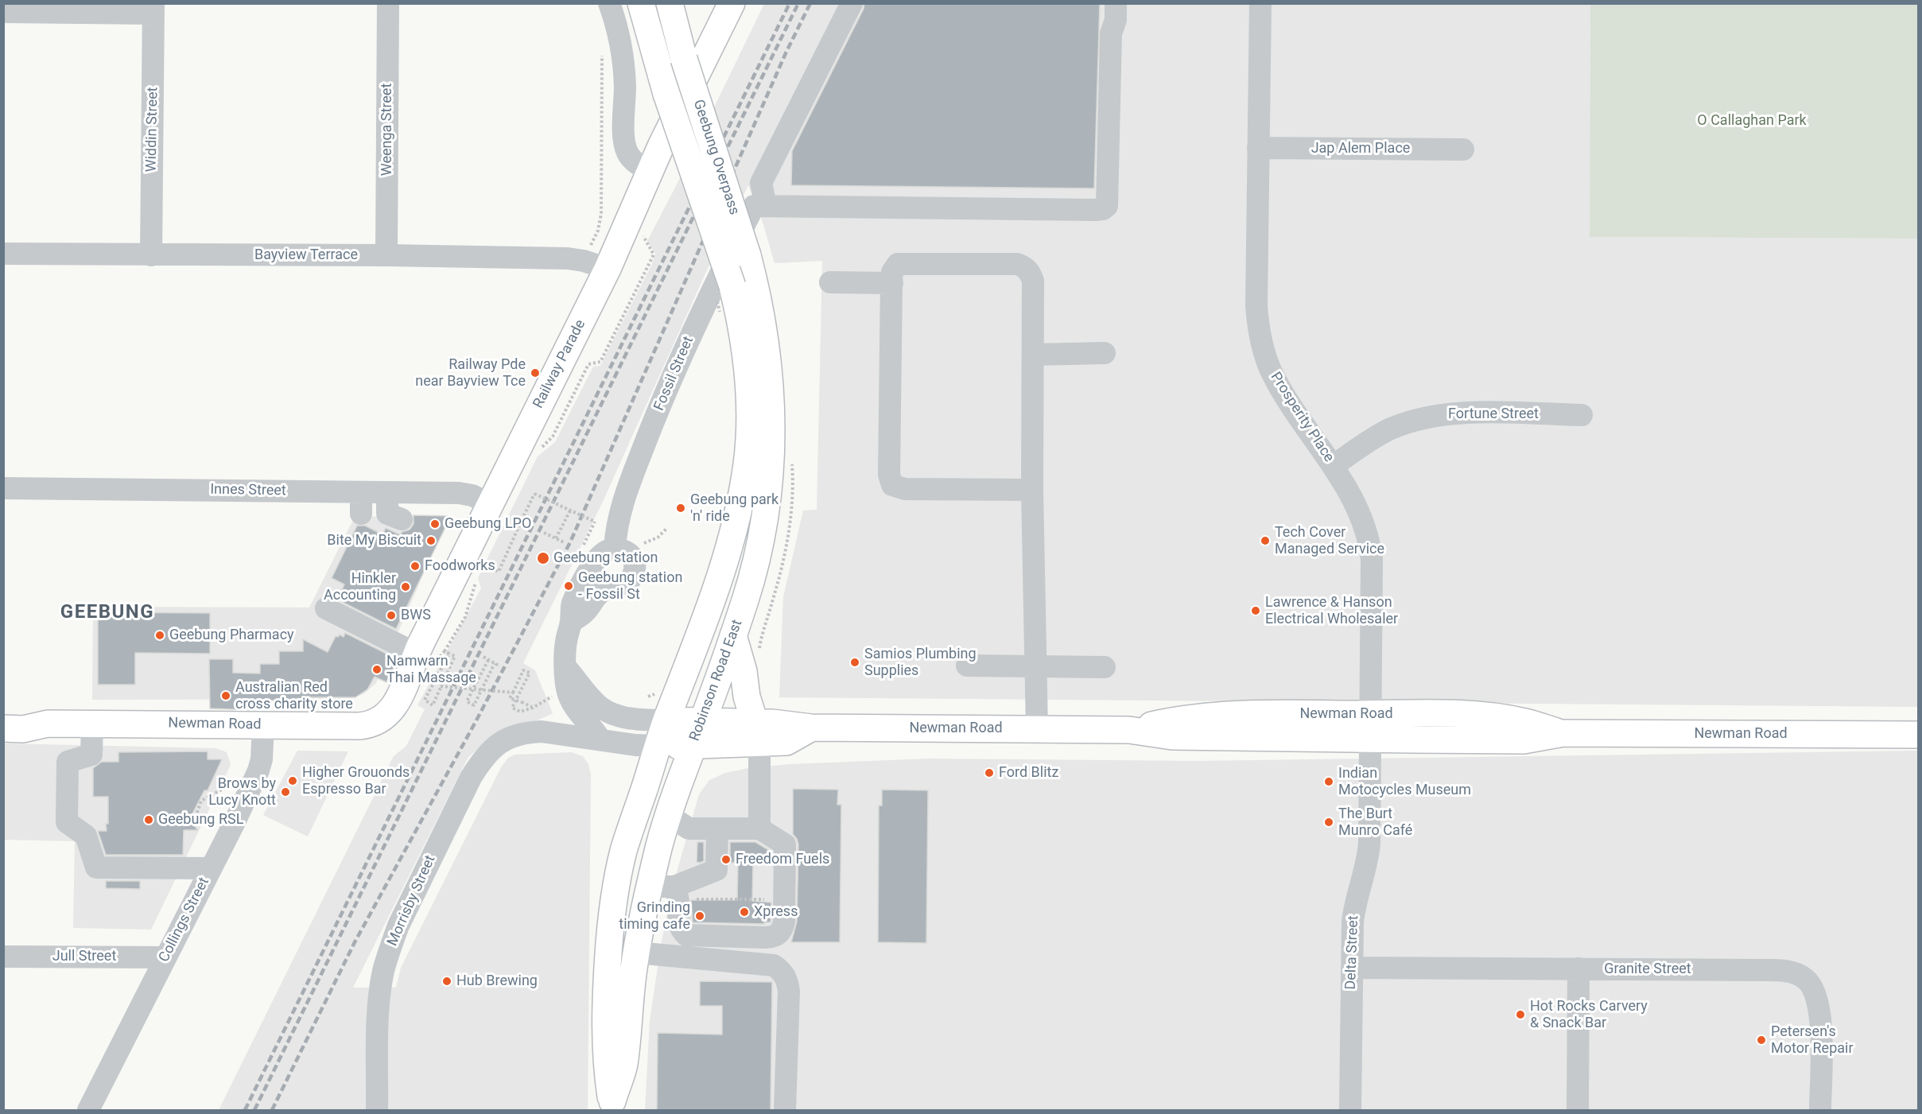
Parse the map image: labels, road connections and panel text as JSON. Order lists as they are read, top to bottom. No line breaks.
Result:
{"streets":{"main road":["Geebung Overpass","Railway Parade","Robinson Road East","Newman Road"],"street":["Widdin Street","Weenga Street","Jap Alem Place","Bayview Terrace","Fossil Street","Fortune Street","Prosperity Place","Innes Street","Morrisby Street","Collings Street","Delta Street","Jull Street","Granite Street"]},"crossings":[["Widdin Street","Bayview Terrace"],["Weenga Street","Bayview Terrace"],["Jap Alem Place","Prosperity Place"],["Geebung Overpass","Robinson Road East"],["Bayview Terrace","Railway Parade"],["Railway Parade","Innes Street"],["Railway Parade","Newman Road"],["Fortune Street","Prosperity Place"],["Prosperity Place","Newman Road"],["Prosperity Place","Delta Street"],["Robinson Road East","Newman Road"],["Newman Road","Morrisby Street"],["Newman Road","Collings Street"],["Newman Road","Delta Street"],["Collings Street","Jull Street"],["Delta Street","Granite Street"]],"districts":["GEEBUNG"],"parks":["O Callaghan Park"],"places":["Railway Pde near Bayview Tce","Geebung park 'n' ride","Geebung LPO","Bite My Biscuit","Tech Cover Managed Service","Geebung station","Foodworks","Geebung station - Fossil St","Hinkler Accounting","Lawrence & Hanson Electrical Wholesaler","BWS","Geebung Pharmacy","Samios Plumbing Supplies","Namwarn Thai Massage","Australian Red cross charity store","Ford Blitz","Higher Grouonds Espresso Bar","Indian Motocycles Museum","Brows by Lucy Knott","Geebung RSL","The Burt Munro Café","Freedom Fuels","Xpress","Grinding timing cafe","Hub Brewing","Hot Rocks Carvery & Snack Bar","Petersen's Motor Repair"]}
